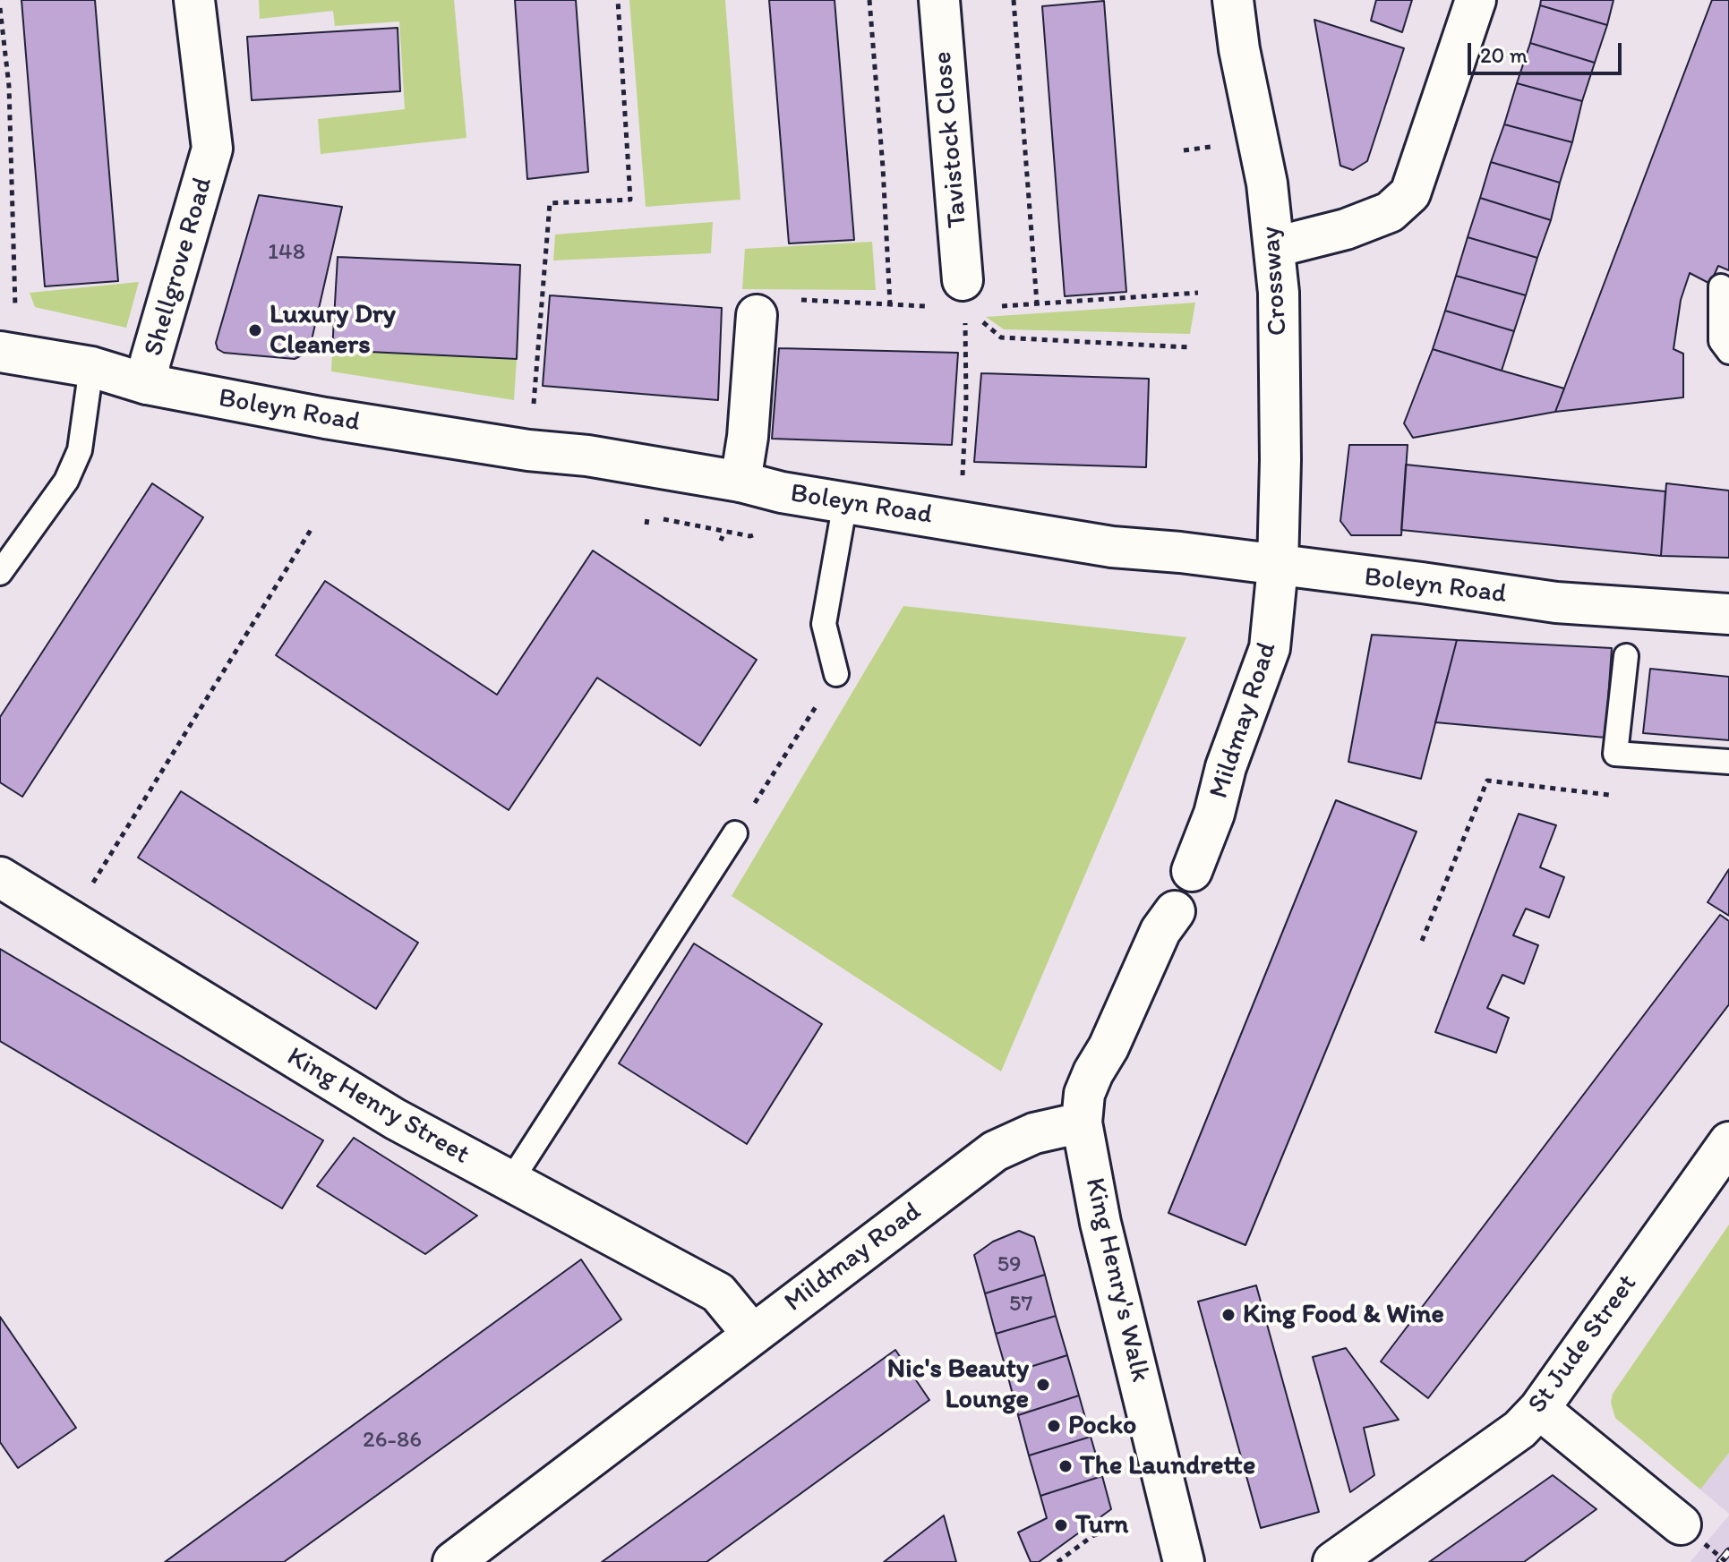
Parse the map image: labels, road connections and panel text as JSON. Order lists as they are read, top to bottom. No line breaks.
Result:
{"streets":{"street":["Tavistock Close","Shellgrove Road","Crossway","Boleyn Road","Mildmay Road","King Henry Street","King Henry's Walk","St Jude Street"]},"crossings":[["Shellgrove Road","Boleyn Road"],["Crossway","Boleyn Road"],["Crossway","Mildmay Road"],["Boleyn Road","Mildmay Road"],["Mildmay Road","King Henry Street"],["Mildmay Road","King Henry's Walk"]],"places":["Luxury Dry Cleaners","King Food & Wine","Nic's Beauty Lounge","Pocko","The Laundrette","Turn"],"house_numbers":["148","59","57","26-86"],"scale_bar":"20 m"}
